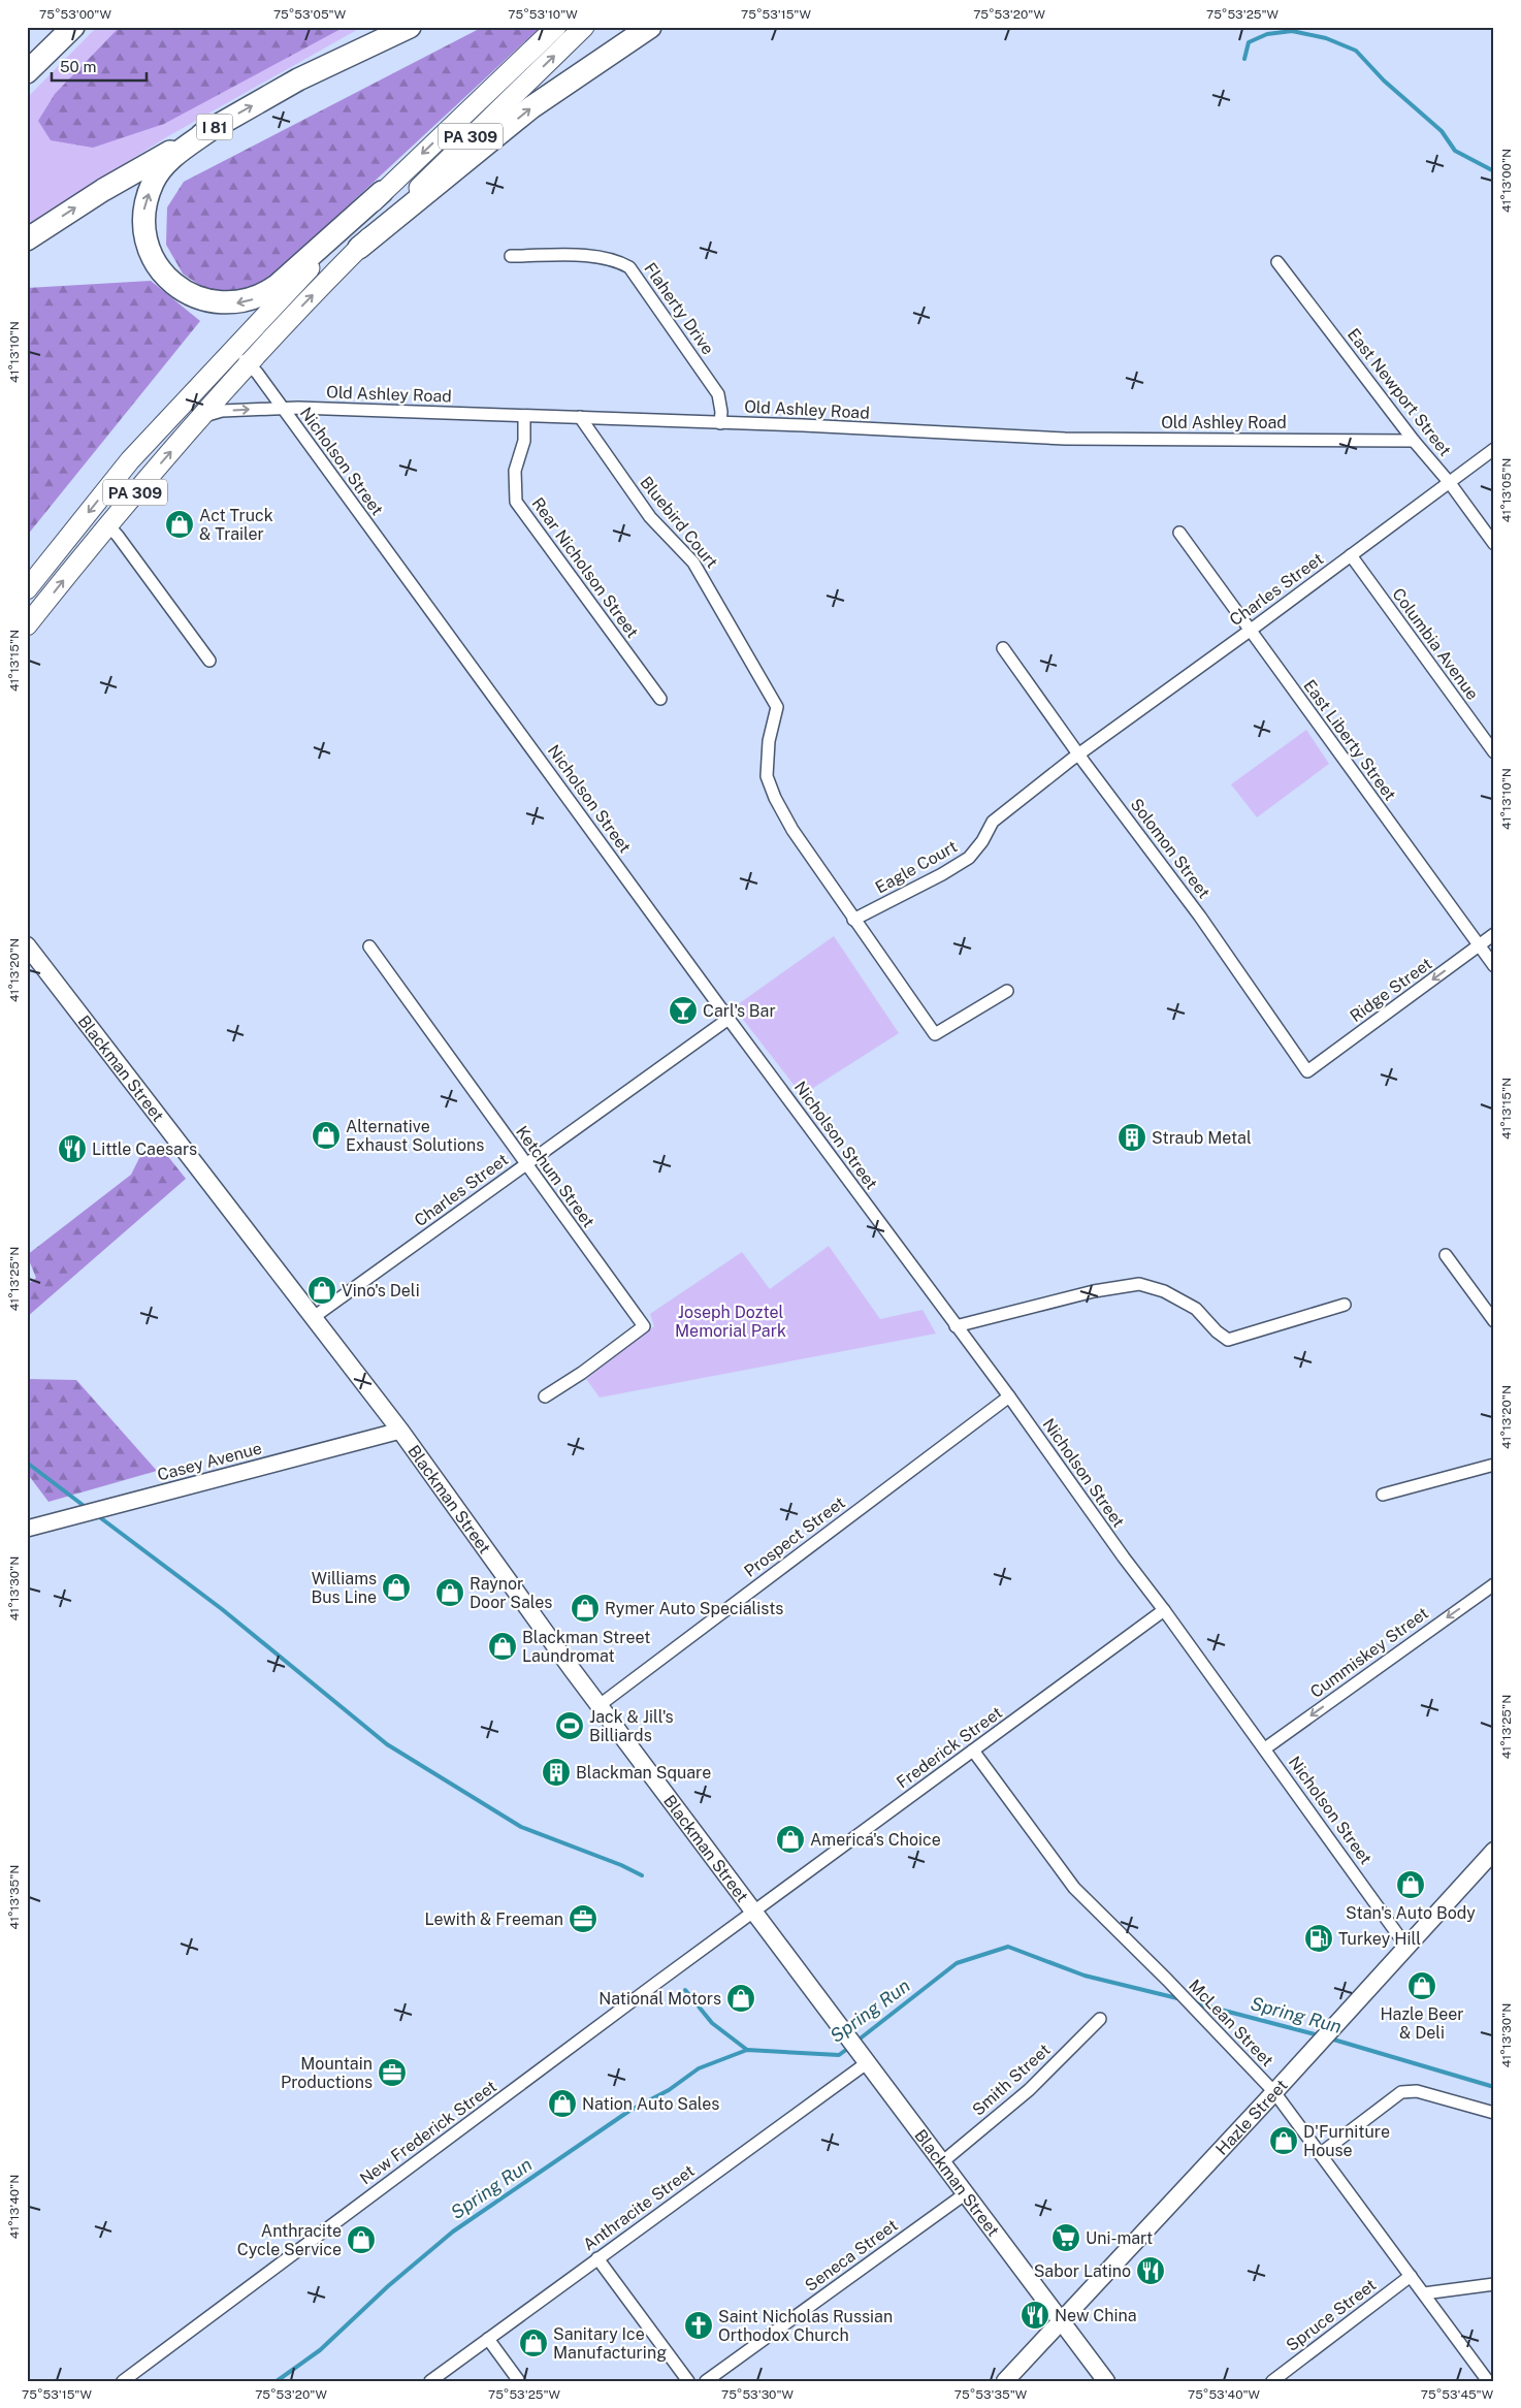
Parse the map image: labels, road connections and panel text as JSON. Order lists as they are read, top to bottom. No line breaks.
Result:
{"streets":{"highway":["I 81"],"main road":["PA 309","Blackman Street","Hazle Street"],"street":["Flaherty Drive","East Newport Street","Old Ashley Road","Nicholson Street","Bluebird Court","Rear Nicholson Street","Charles Street","Columbia Avenue","East Liberty Street","Solomon Street","Eagle Court","Ridge Street","Ketchum Street","Casey Avenue","Prospect Street","Cummiskey Street","Frederick Street","McLean Street","Smith Street","New Frederick Street","Anthracite Street","Seneca Street","Spruce Street"]},"crossings":[["PA 309","Old Ashley Road"],["PA 309","Nicholson Street"],["Flaherty Drive","Old Ashley Road"],["East Newport Street","Old Ashley Road"],["East Newport Street","Charles Street"],["Old Ashley Road","Nicholson Street"],["Old Ashley Road","Bluebird Court"],["Old Ashley Road","Rear Nicholson Street"],["Nicholson Street","Charles Street"],["Nicholson Street","Prospect Street"],["Nicholson Street","Cummiskey Street"],["Nicholson Street","Frederick Street"],["Nicholson Street","Hazle Street"],["Bluebird Court","Eagle Court"],["Charles Street","Columbia Avenue"],["Charles Street","East Liberty Street"],["Charles Street","Solomon Street"],["Charles Street","Eagle Court"],["Charles Street","Blackman Street"],["Charles Street","Ketchum Street"],["East Liberty Street","Ridge Street"],["Solomon Street","Eagle Court"],["Solomon Street","Ridge Street"],["Blackman Street","Casey Avenue"],["Blackman Street","Prospect Street"],["Blackman Street","Frederick Street"],["Blackman Street","Smith Street"],["Blackman Street","Hazle Street"],["Blackman Street","New Frederick Street"],["Blackman Street","Anthracite Street"],["Blackman Street","Seneca Street"],["Frederick Street","McLean Street"],["Frederick Street","New Frederick Street"],["McLean Street","Hazle Street"],["McLean Street","Spruce Street"]],"one_way":["Ridge Street","Cummiskey Street"],"water":["Spring Run"],"parks":["Joseph Doztel Memorial Park"],"places":{"shop":["Act Truck & Trailer","Alternative Exhaust Solutions","Vino's Deli","Williams Bus Line","Raynor Door Sales","Rymer Auto Specialists","Blackman Street Laundromat","America's Choice","Stan's Auto Body","Hazle Beer & Deli","National Motors","Nation Auto Sales","D'Furniture House","Anthracite Cycle Service","Sanitary Ice Manufacturing"],"bar":["Carl's Bar"],"building":["Straub Metal","Blackman Square"],"restaurant":["Little Caesars","Sabor Latino","New China"],"sports":["Jack & Jill's Billiards"],"office":["Lewith & Freeman","Mountain Productions"],"fuel station":["Turkey Hill"],"supermarket":["Uni-mart"],"church":["Saint Nicholas Russian Orthodox Church"]},"scale_bar":"50 m","coordinates":["75°53'00\"W","75°53'05\"W","75°53'10\"W","75°53'15\"W","75°53'20\"W","75°53'25\"W","41°13'00\"N","41°13'10\"N","41°13'05\"N","41°13'15\"N","41°13'20\"N","41°13'25\"N","41°13'30\"N","41°13'35\"N","41°13'40\"N","75°53'30\"W","75°53'35\"W","75°53'40\"W","75°53'45\"W"]}
